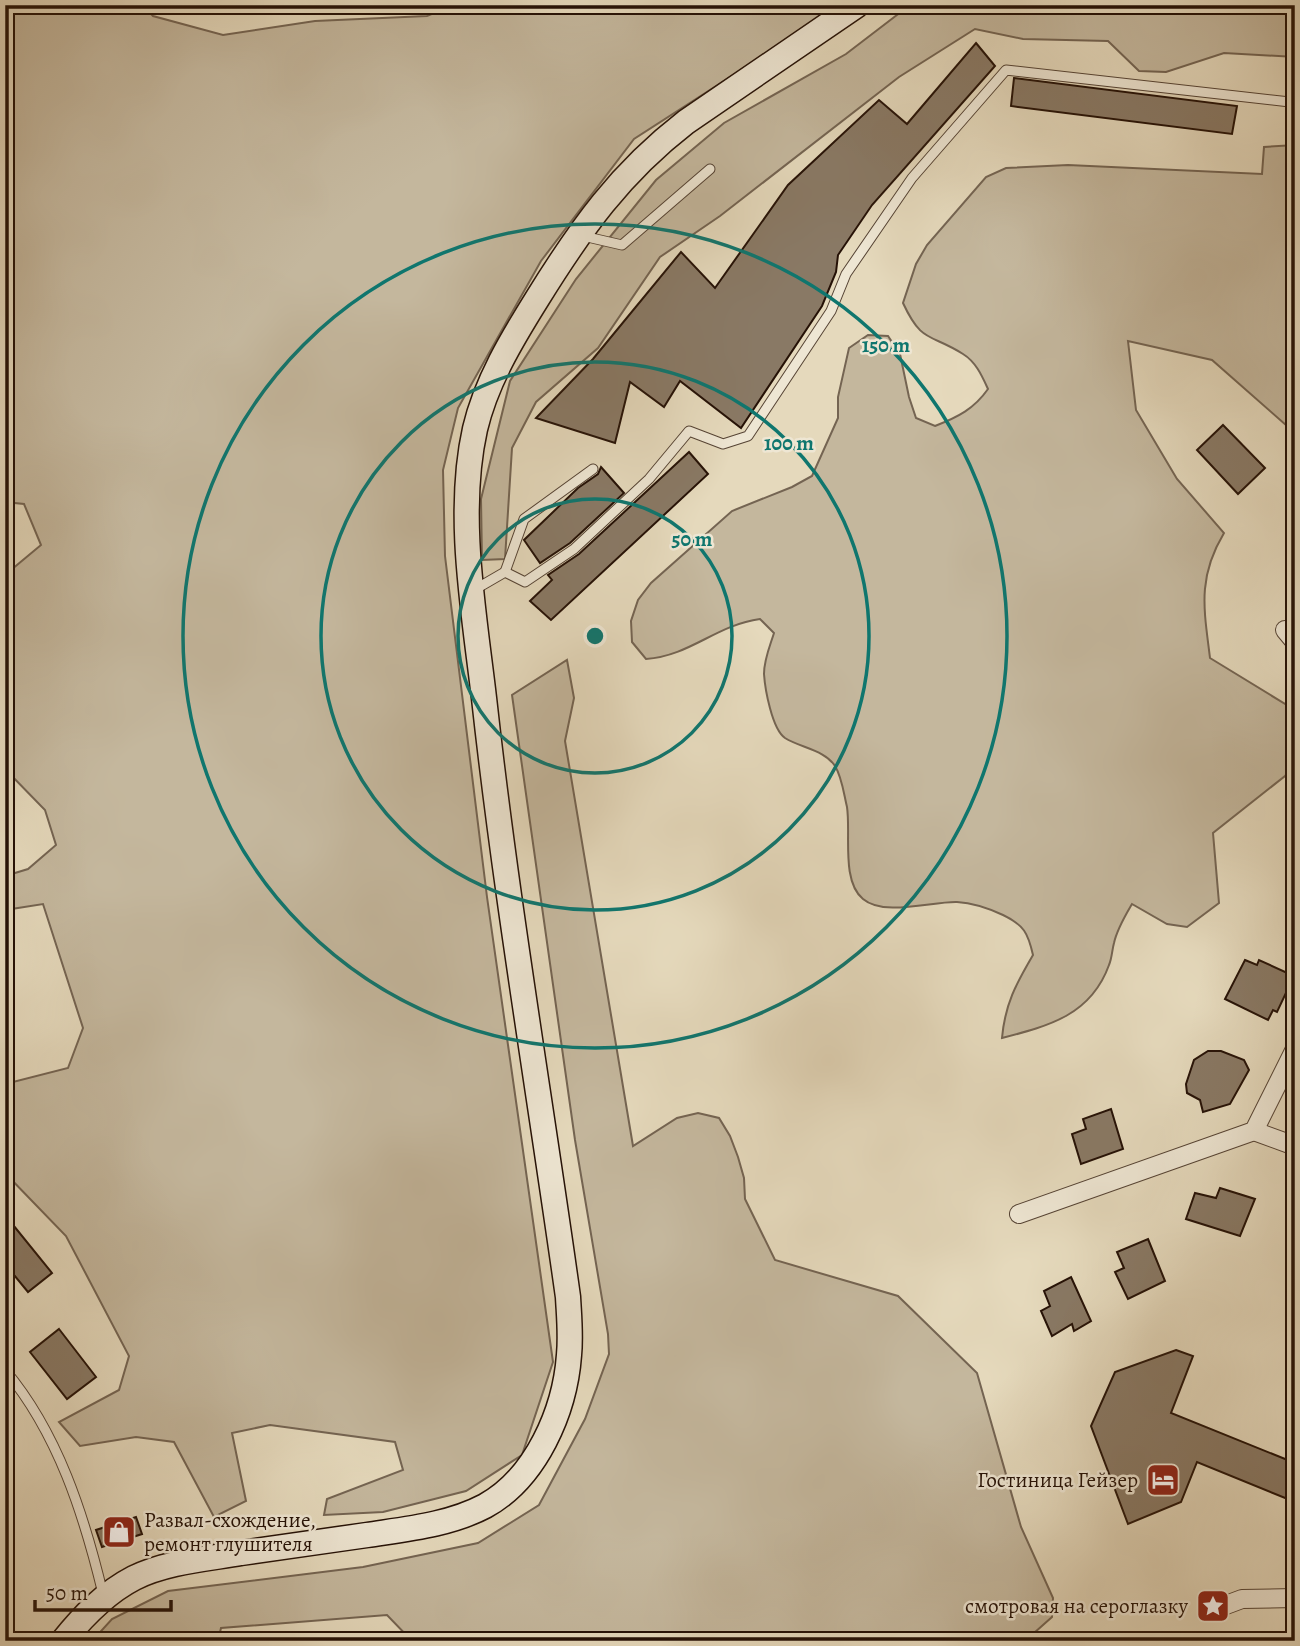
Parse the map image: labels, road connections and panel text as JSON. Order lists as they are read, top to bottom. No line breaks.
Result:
{"places":{"hotel":["Гостиница Гейзер"],"shop":["Развал-схождение, ремонт глушителя"],"place":["смотровая на сероглазку"]},"scale_bar":"50 m","rings":["150 m","100 m","50 m"]}
